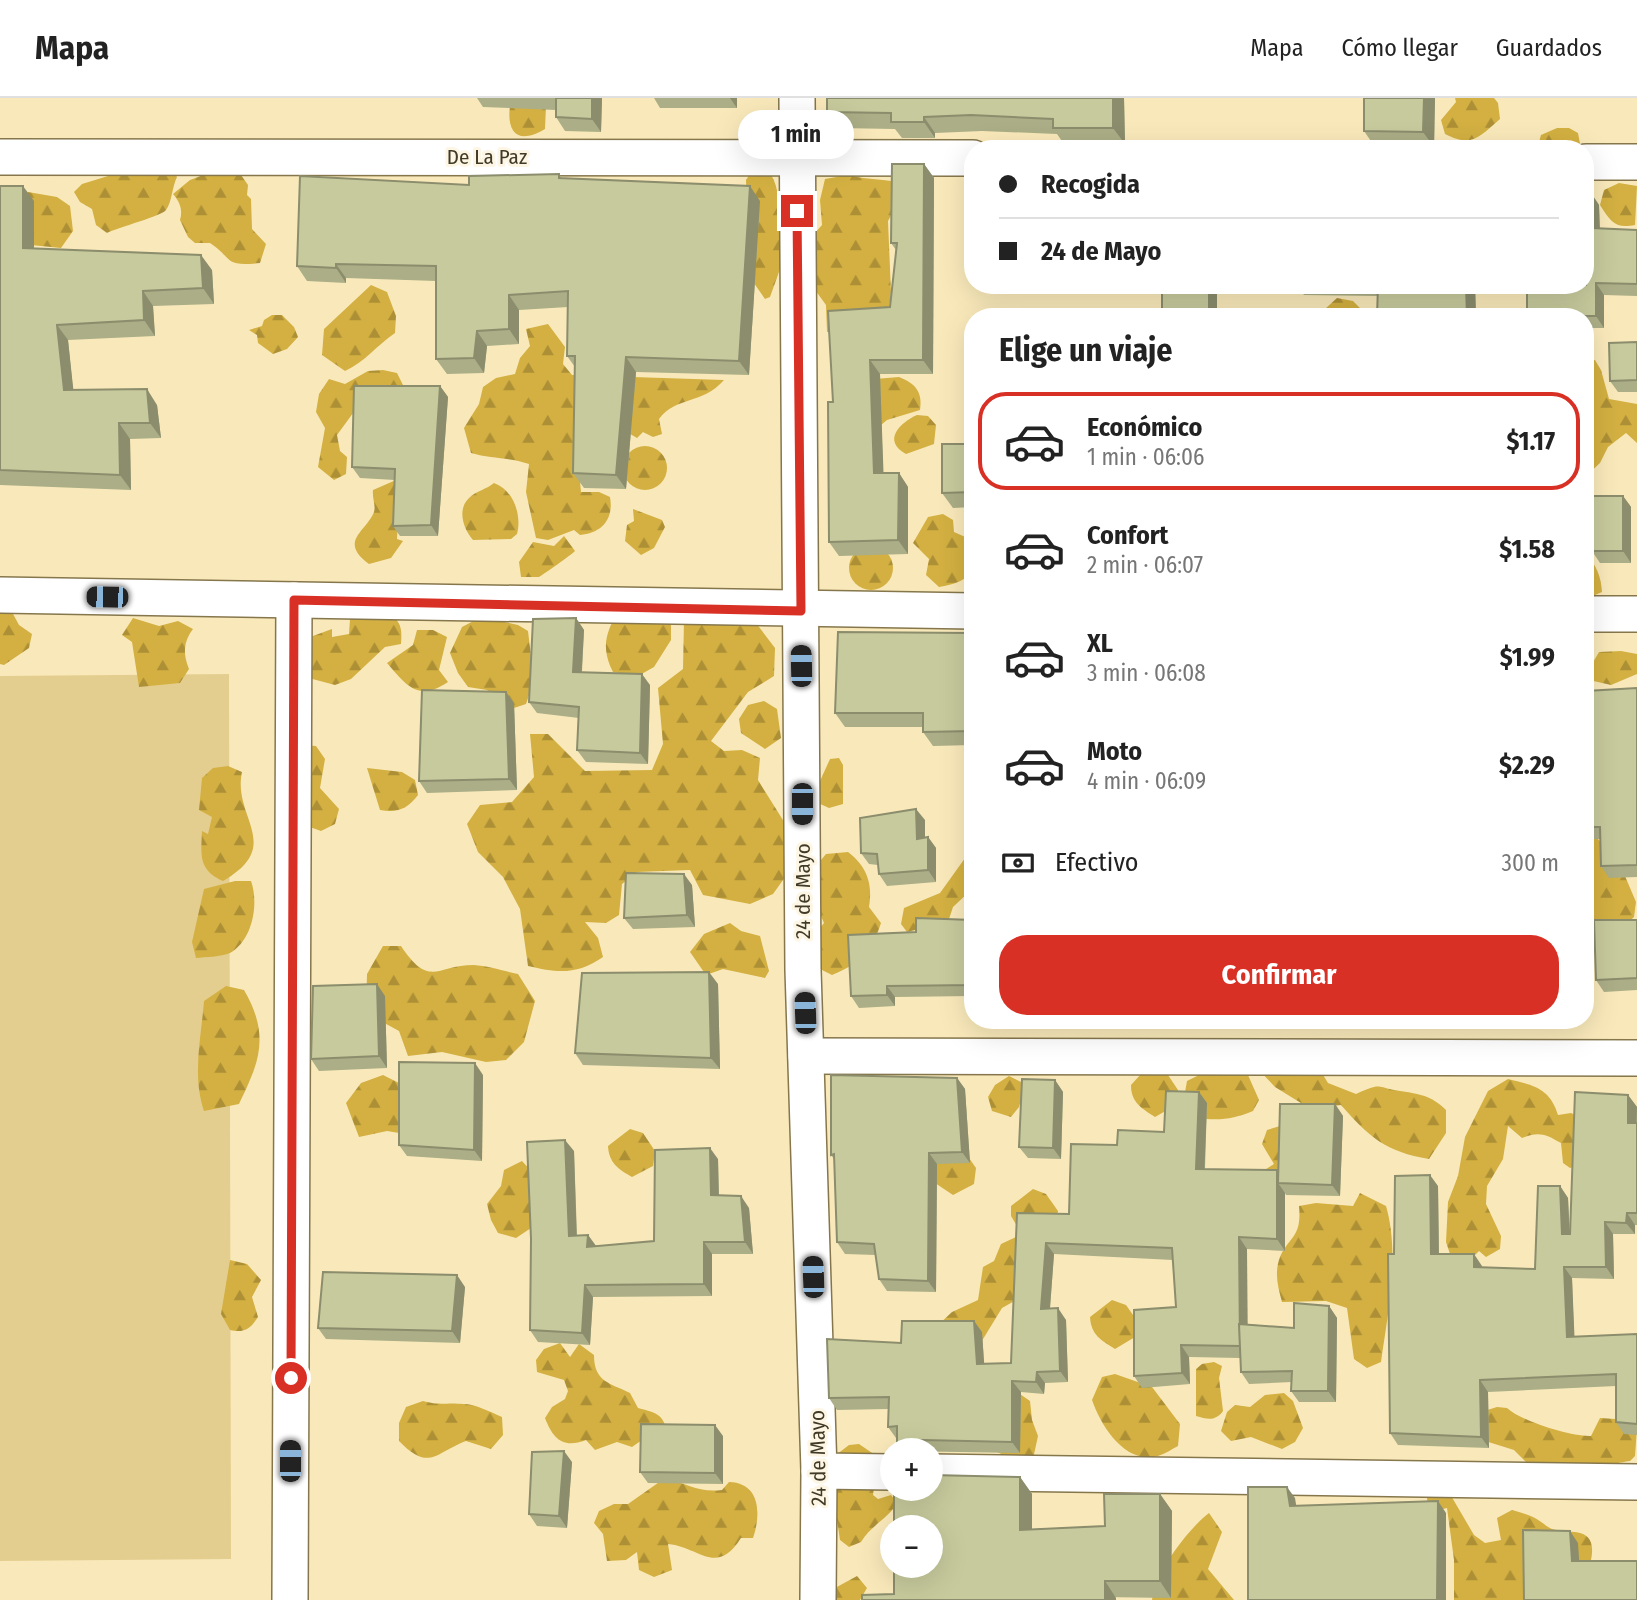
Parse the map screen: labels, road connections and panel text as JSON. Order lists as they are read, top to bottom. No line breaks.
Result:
{"streets":{"street":["De La Paz","24 de Mayo"]},"crossings":[["De La Paz","24 de Mayo"]],"page":{"header":"Mapa","nav":["Mapa","Cómo llegar","Guardados"],"bubble":"1 min","banner":["Recogida","24 de Mayo"],"heading":"Elige un viaje","list":[{"name":"Económico","note":"1 min · 06:06","value":"$1.17"},{"name":"Confort","note":"2 min · 06:07","value":"$1.58"},{"name":"XL","note":"3 min · 06:08","value":"$1.99"},{"name":"Moto","note":"4 min · 06:09","value":"$2.29"}],"pay":["Efectivo","300 m"],"buttons":"Confirmar","map_buttons":["+","−"]}}
